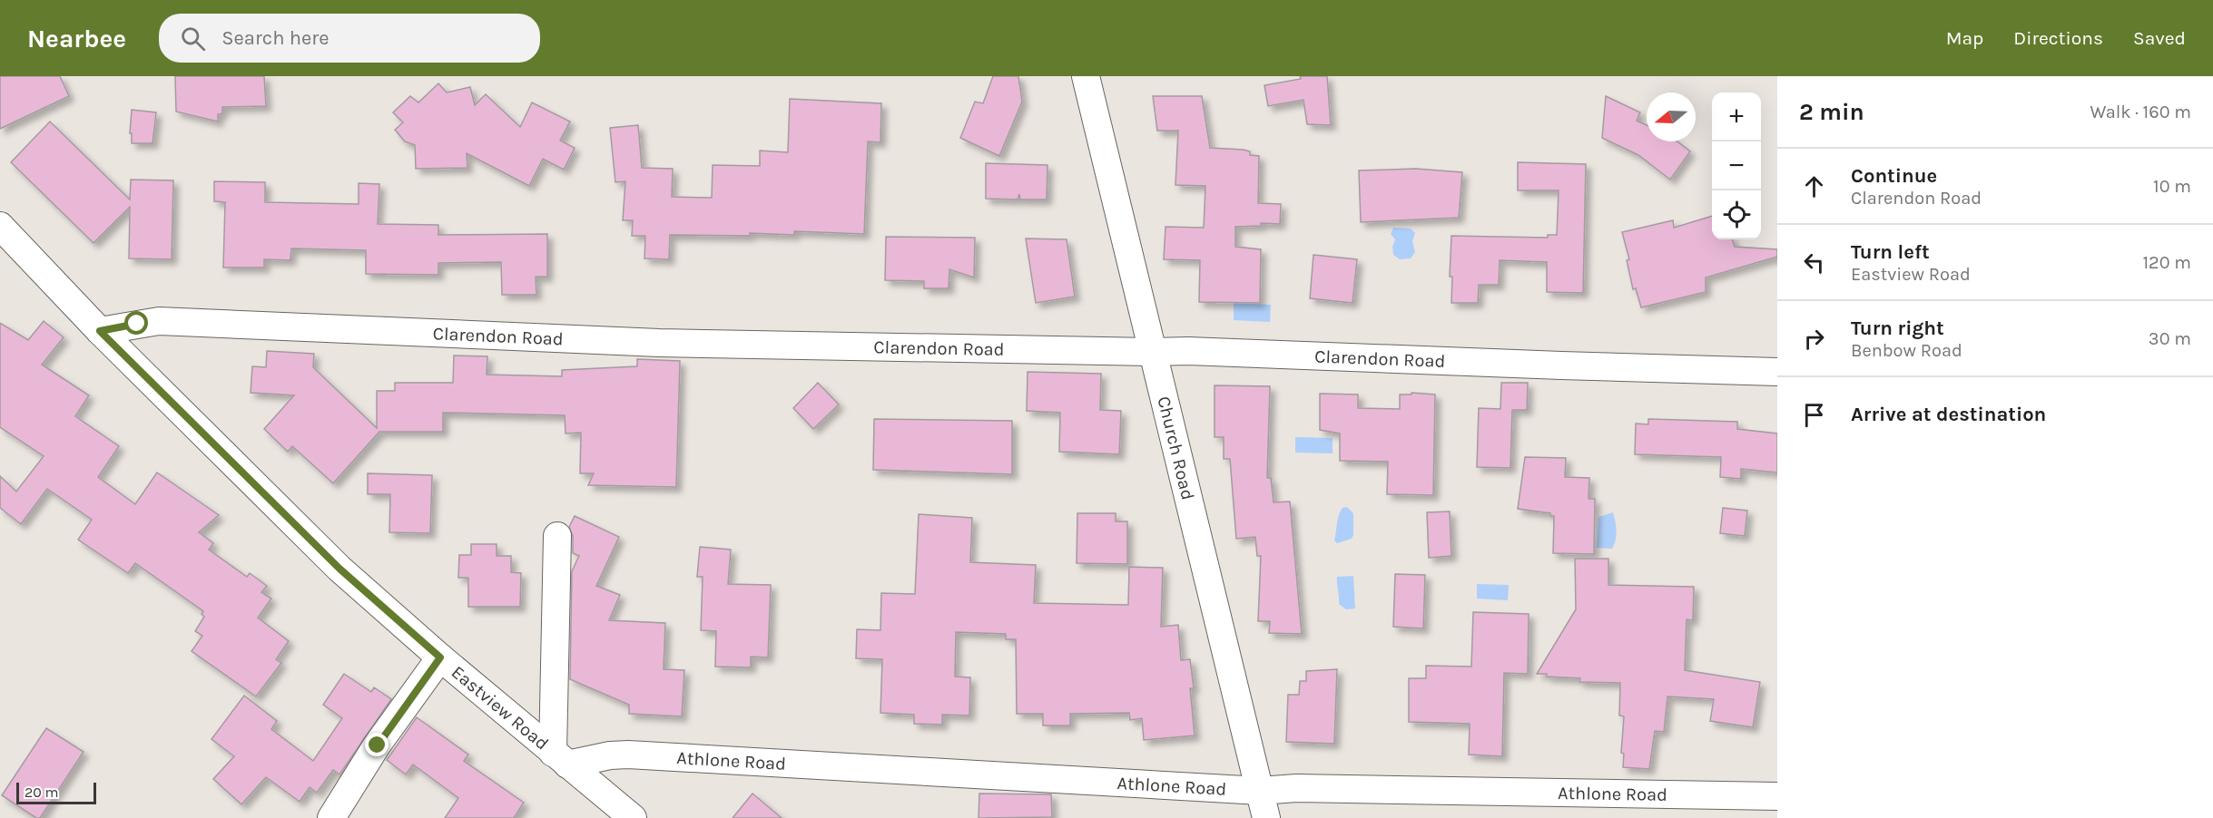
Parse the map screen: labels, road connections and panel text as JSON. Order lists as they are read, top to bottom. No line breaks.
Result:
{"streets":{"street":["Clarendon Road","Church Road","Eastview Road","Athlone Road"]},"crossings":[["Clarendon Road","Church Road"],["Clarendon Road","Eastview Road"],["Church Road","Athlone Road"],["Eastview Road","Athlone Road"]],"scale_bar":"20 m","north":"left","page":{"header":"Nearbee","search":"Search here","nav":["Map","Directions","Saved"],"heading":["2 min","Walk · 160 m"],"map_buttons":["+","−"],"list":[["Continue","Clarendon Road","10 m"],["Turn left","Eastview Road","120 m"],["Turn right","Benbow Road","30 m"],"Arrive at destination"],"scale":"20 m"}}
